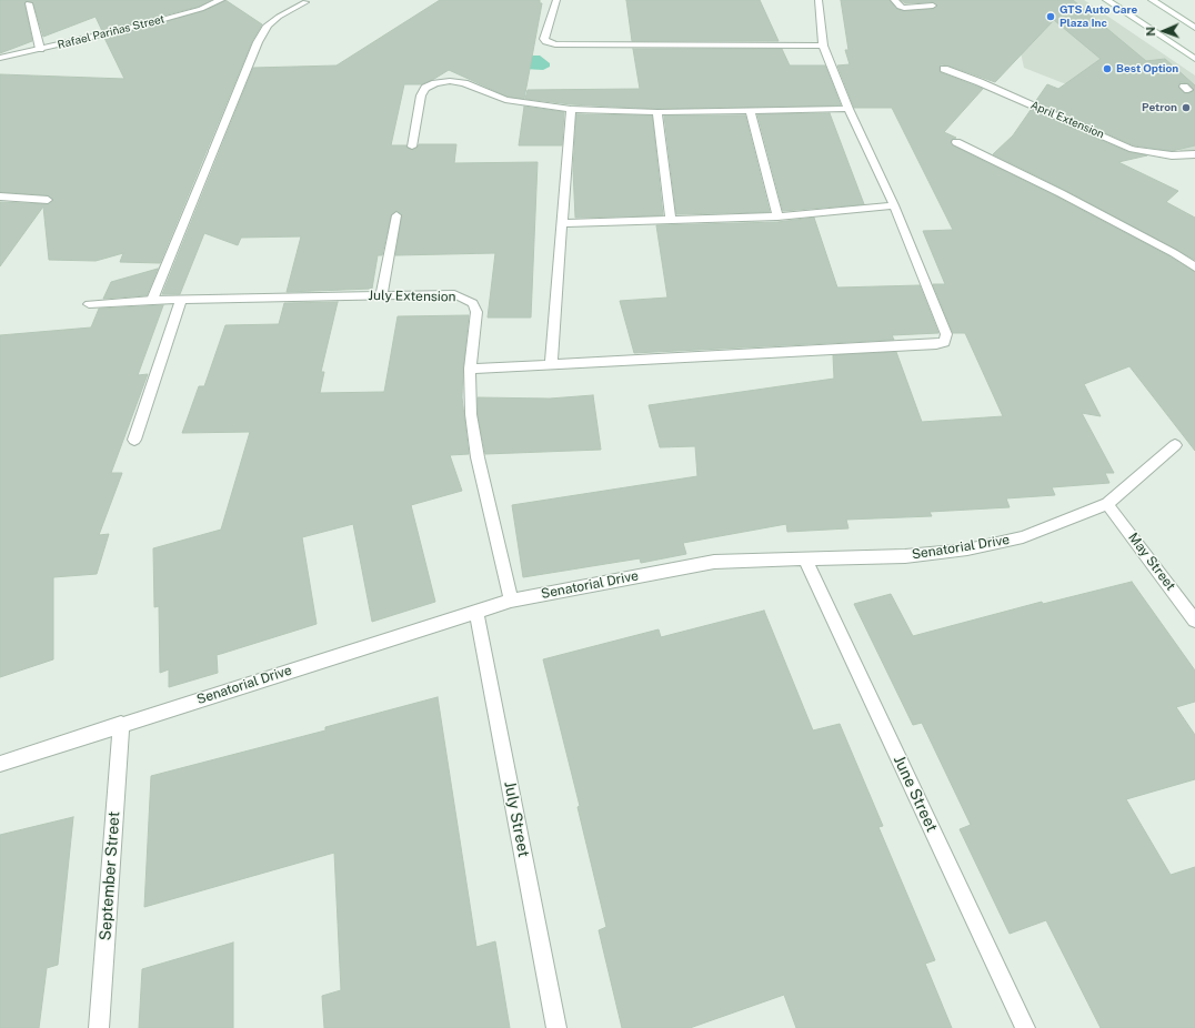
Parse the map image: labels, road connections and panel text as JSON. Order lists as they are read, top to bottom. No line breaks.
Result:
{"streets":{"street":["Rafael Pariñas Street","April Extension","July Extension","Senatorial Drive","May Street","June Street","July Street","September Street"]},"crossings":[["July Extension","Senatorial Drive"],["Senatorial Drive","May Street"],["Senatorial Drive","June Street"],["Senatorial Drive","July Street"],["Senatorial Drive","September Street"]],"places":["GTS Auto Care Plaza Inc","Best Option","Petron"],"north":"left"}
